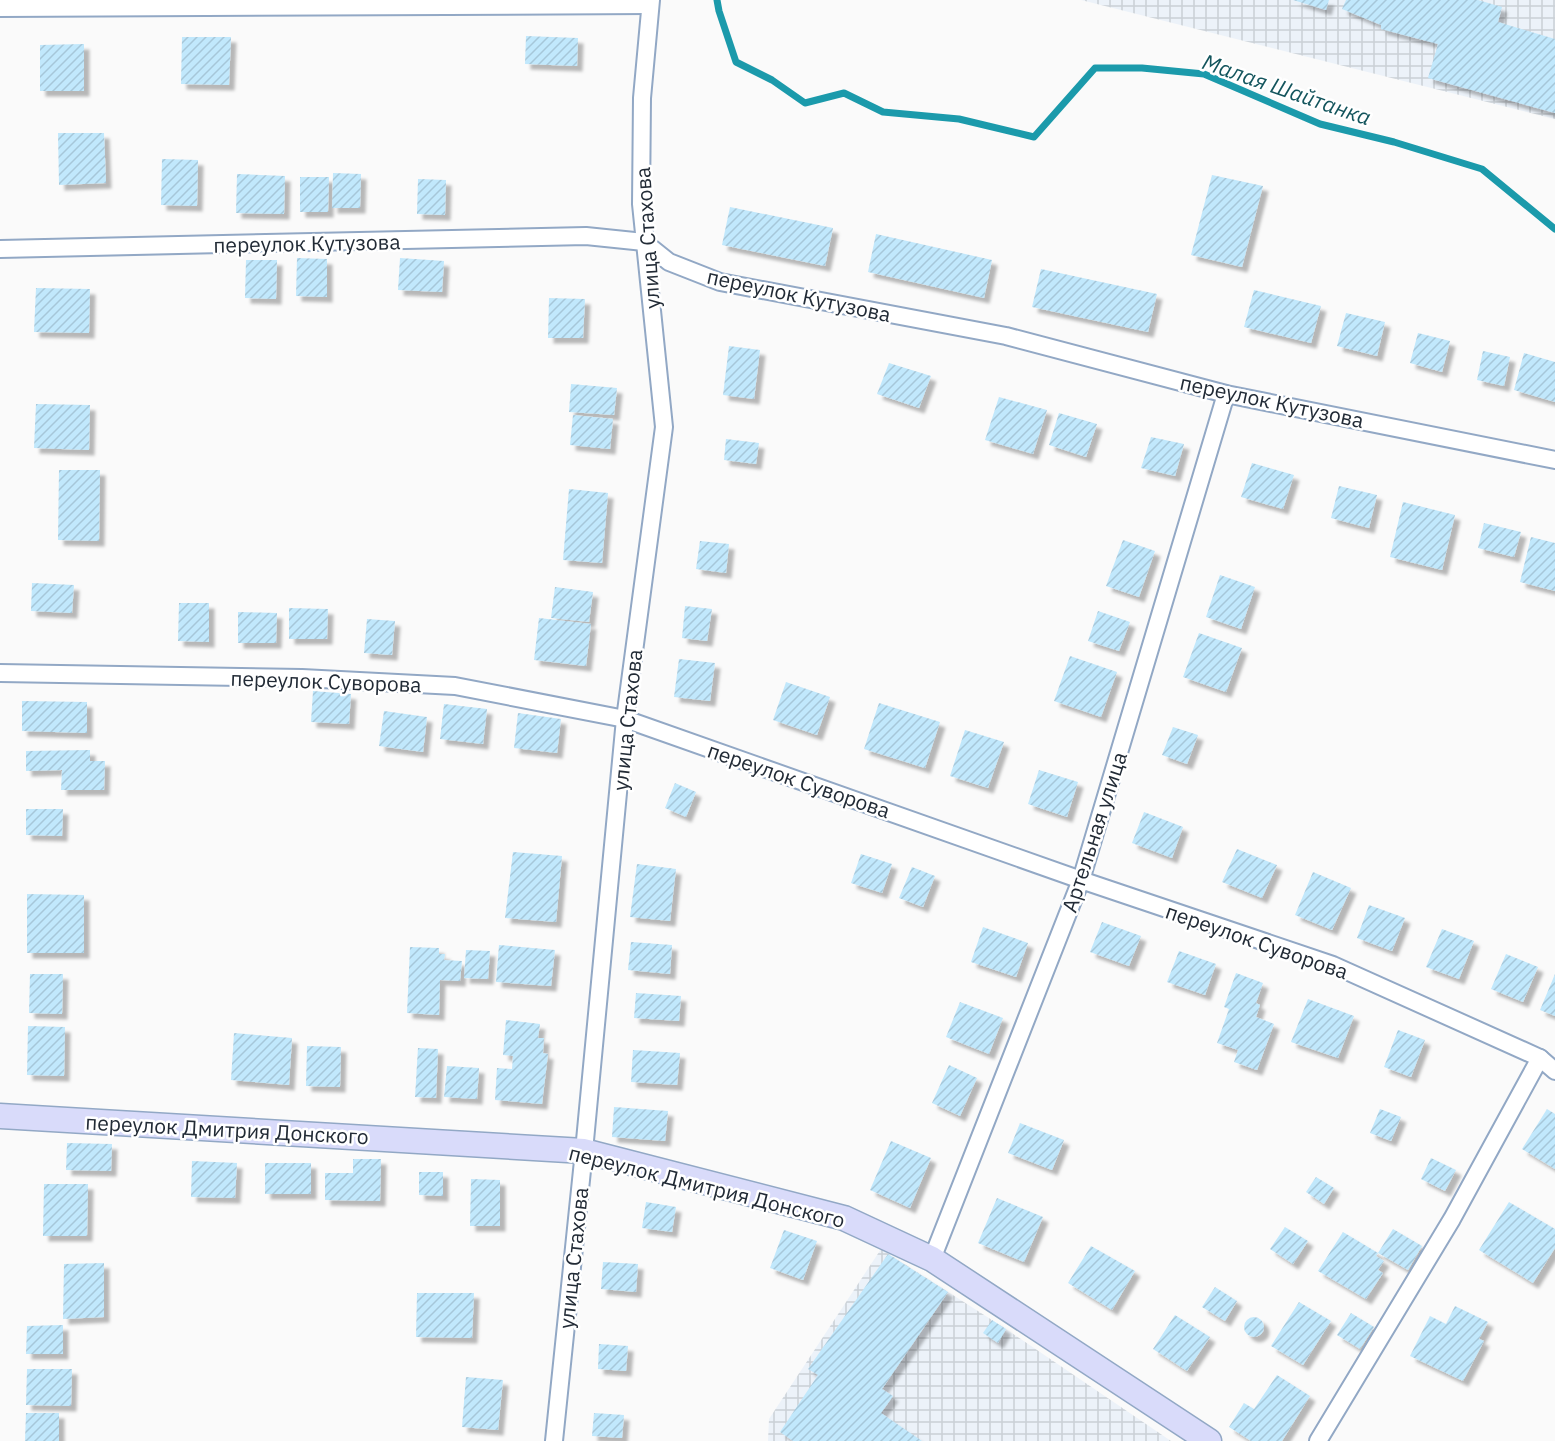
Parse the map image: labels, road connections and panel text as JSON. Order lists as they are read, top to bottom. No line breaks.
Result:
{"streets":{"street":["улица Стахова","переулок Кутузова","переулок Суворова","Артельная улица","переулок Дмитрия Донского"]},"crossings":[["улица Стахова","переулок Кутузова"],["улица Стахова","переулок Суворова"],["улица Стахова","переулок Дмитрия Донского"],["переулок Кутузова","Артельная улица"],["переулок Суворова","Артельная улица"],["Артельная улица","переулок Дмитрия Донского"]],"water":["Малая Шайтанка"]}
